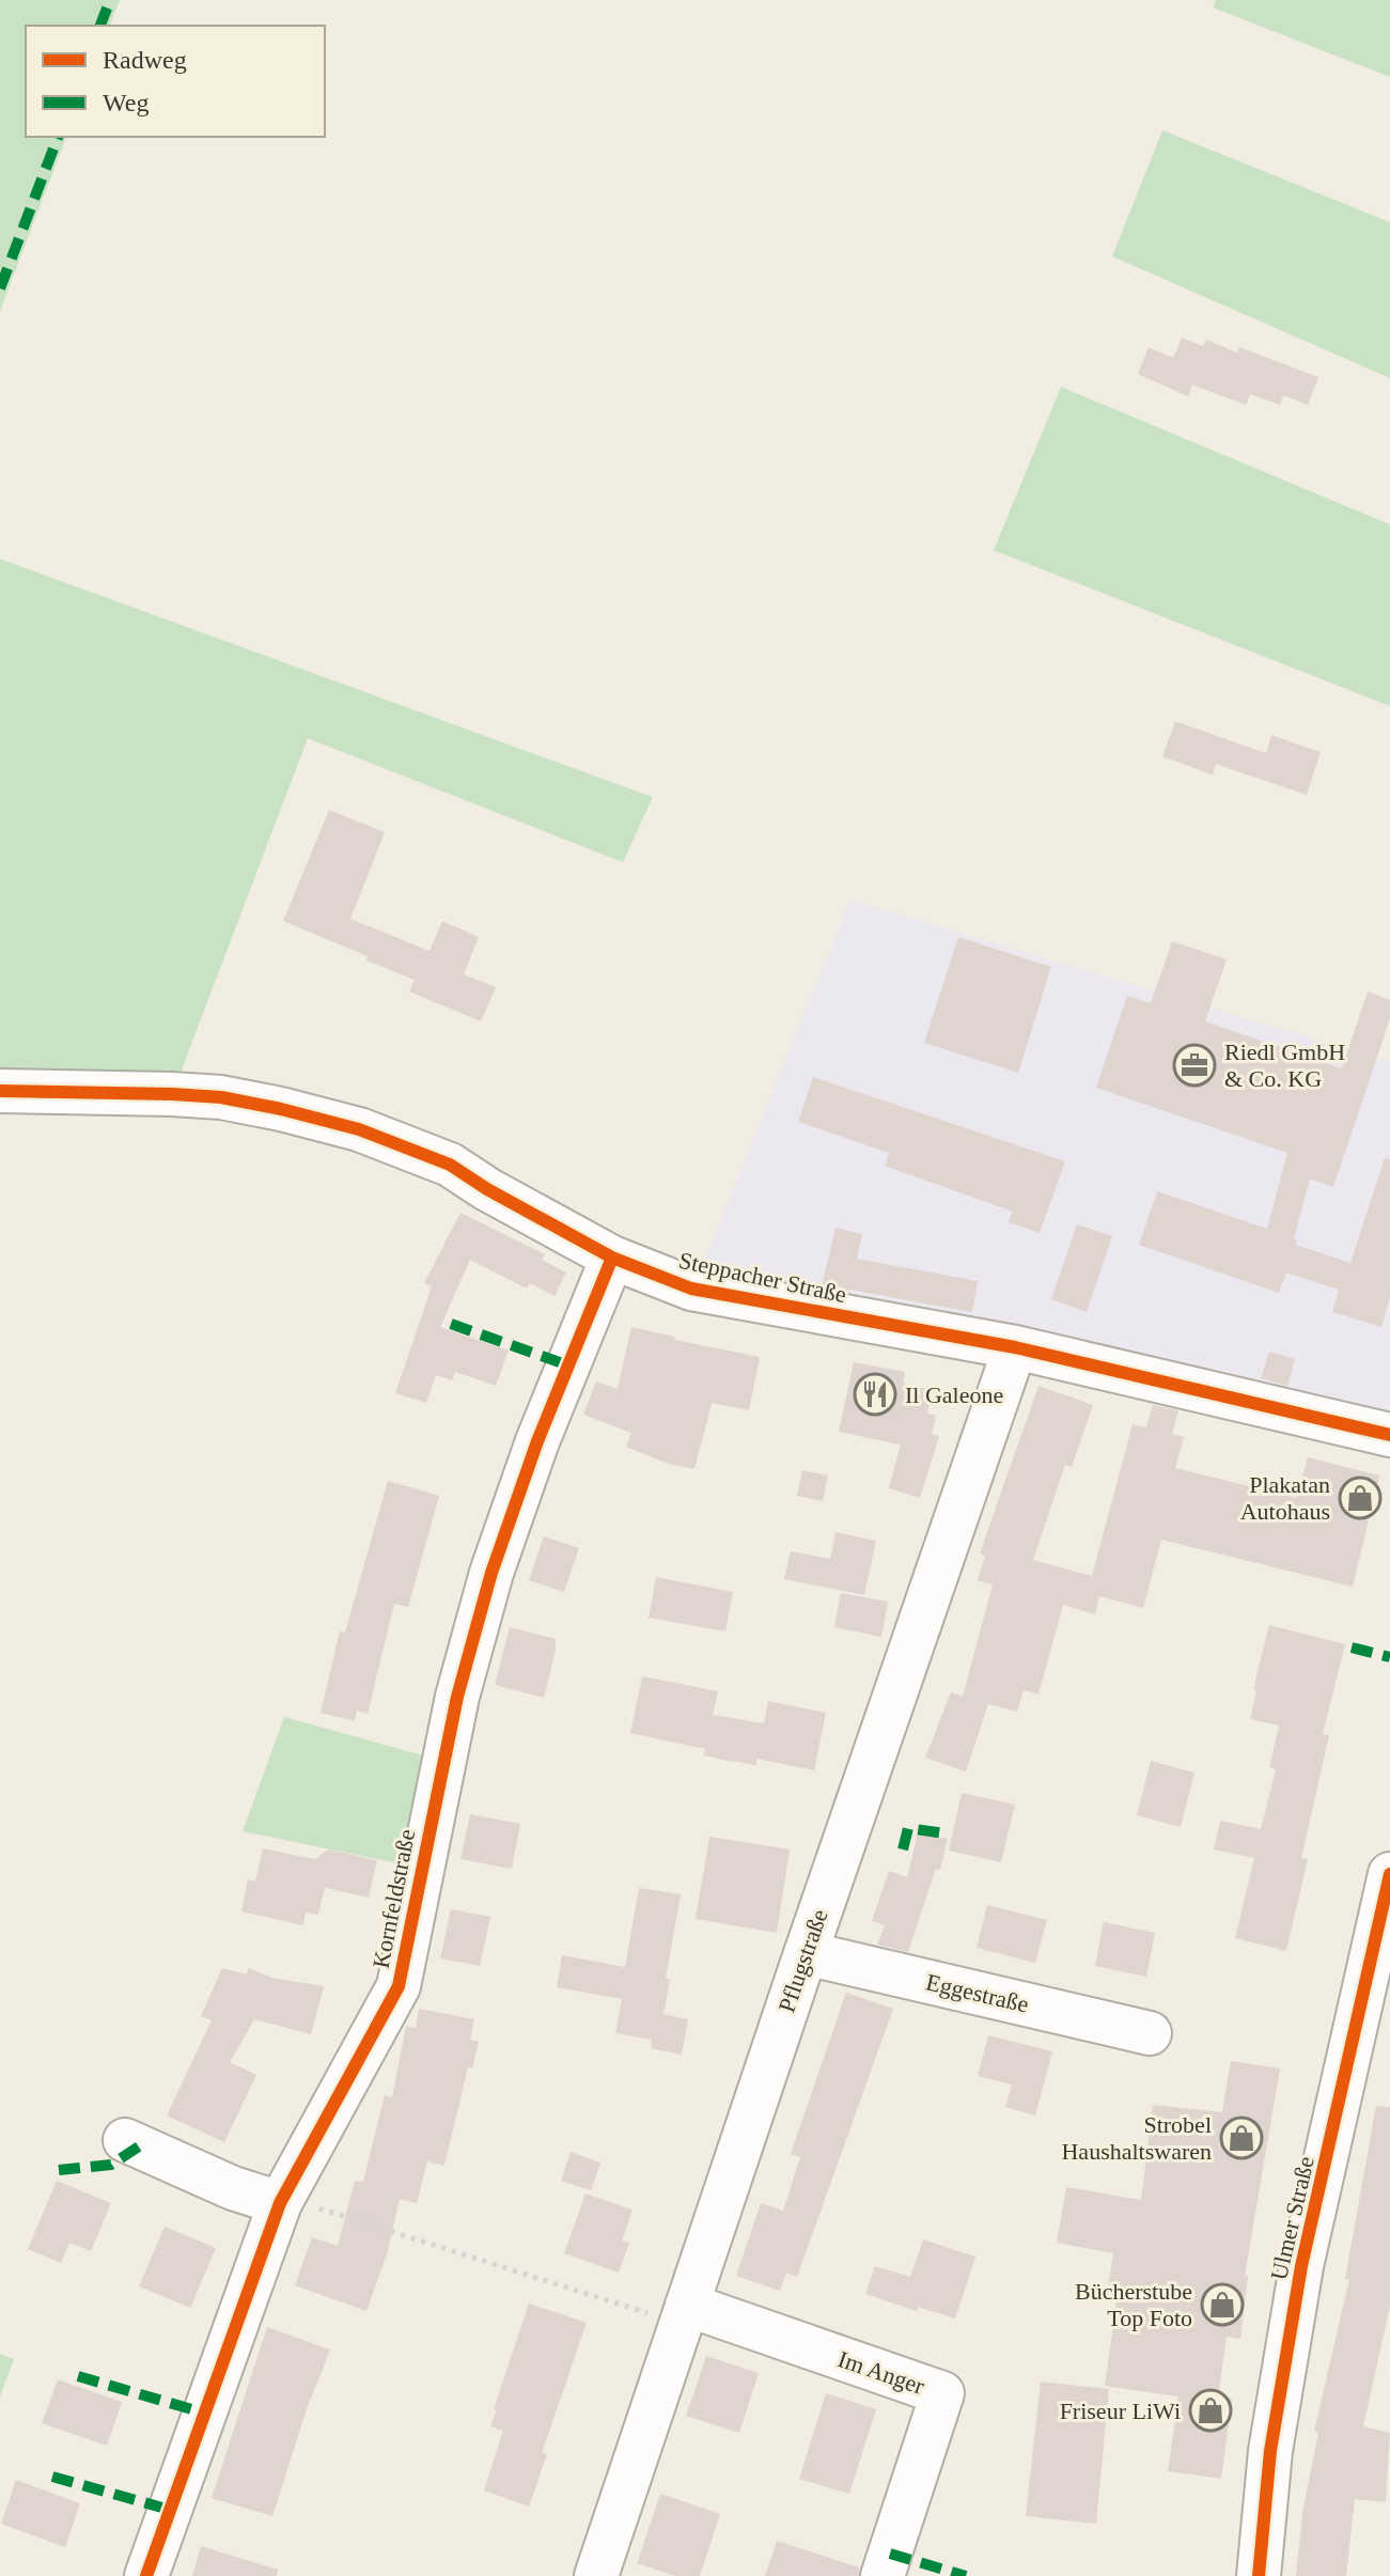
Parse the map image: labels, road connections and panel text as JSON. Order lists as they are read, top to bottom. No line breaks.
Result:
{"streets":{"street":["Steppacher Straße","Kornfeldstraße","Pflugstraße","Eggestraße","Ulmer Straße","Im Anger"]},"crossings":[["Steppacher Straße","Kornfeldstraße"],["Steppacher Straße","Pflugstraße"],["Pflugstraße","Eggestraße"],["Pflugstraße","Im Anger"]],"places":{"office":["Riedl GmbH & Co. KG"],"restaurant":["Il Galeone"],"shop":["Plakatan Autohaus","Strobel Haushaltswaren","Bücherstube Top Foto","Friseur LiWi"]},"legend":["Radweg","Weg"]}
